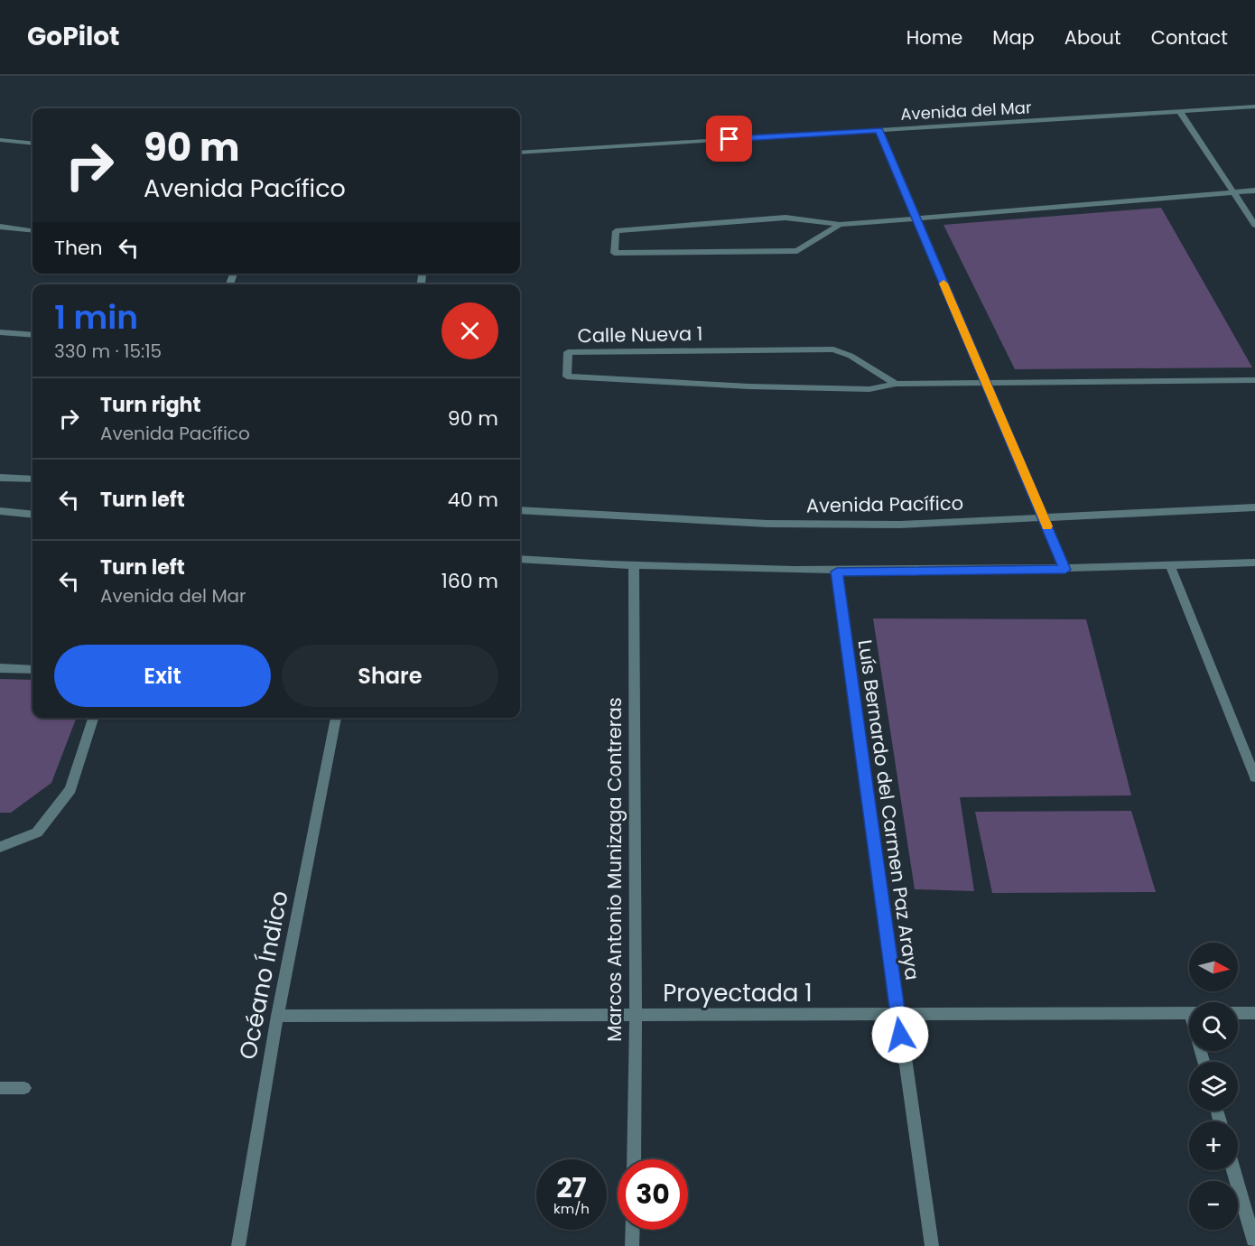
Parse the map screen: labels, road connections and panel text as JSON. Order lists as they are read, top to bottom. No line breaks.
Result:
{"streets":{"street":["Avenida del Mar","Calle Nueva 1","Avenida Pacífico","Luís Bernardo del Carmen Paz Araya","Marcos Antonio Munizaga Contreras","Océano Índico","Proyectada 1"]},"crossings":[["Luís Bernardo del Carmen Paz Araya","Proyectada 1"],["Marcos Antonio Munizaga Contreras","Proyectada 1"],["Océano Índico","Proyectada 1"]],"north":"right","page":{"header":"GoPilot","nav":["Home","Map","About","Contact"],"turn":["90 m","Avenida Pacífico"],"then":"Then","heading":["1 min","330 m · 15:15"],"list":[{"name":"Turn right","note":"Avenida Pacífico","value":"90 m"},{"name":"Turn left","value":"40 m"},{"name":"Turn left","note":"Avenida del Mar","value":"160 m"}],"buttons":["Exit","Share"],"map_buttons":["+","−"],"speed":"27 km/h","limit":"30"}}
